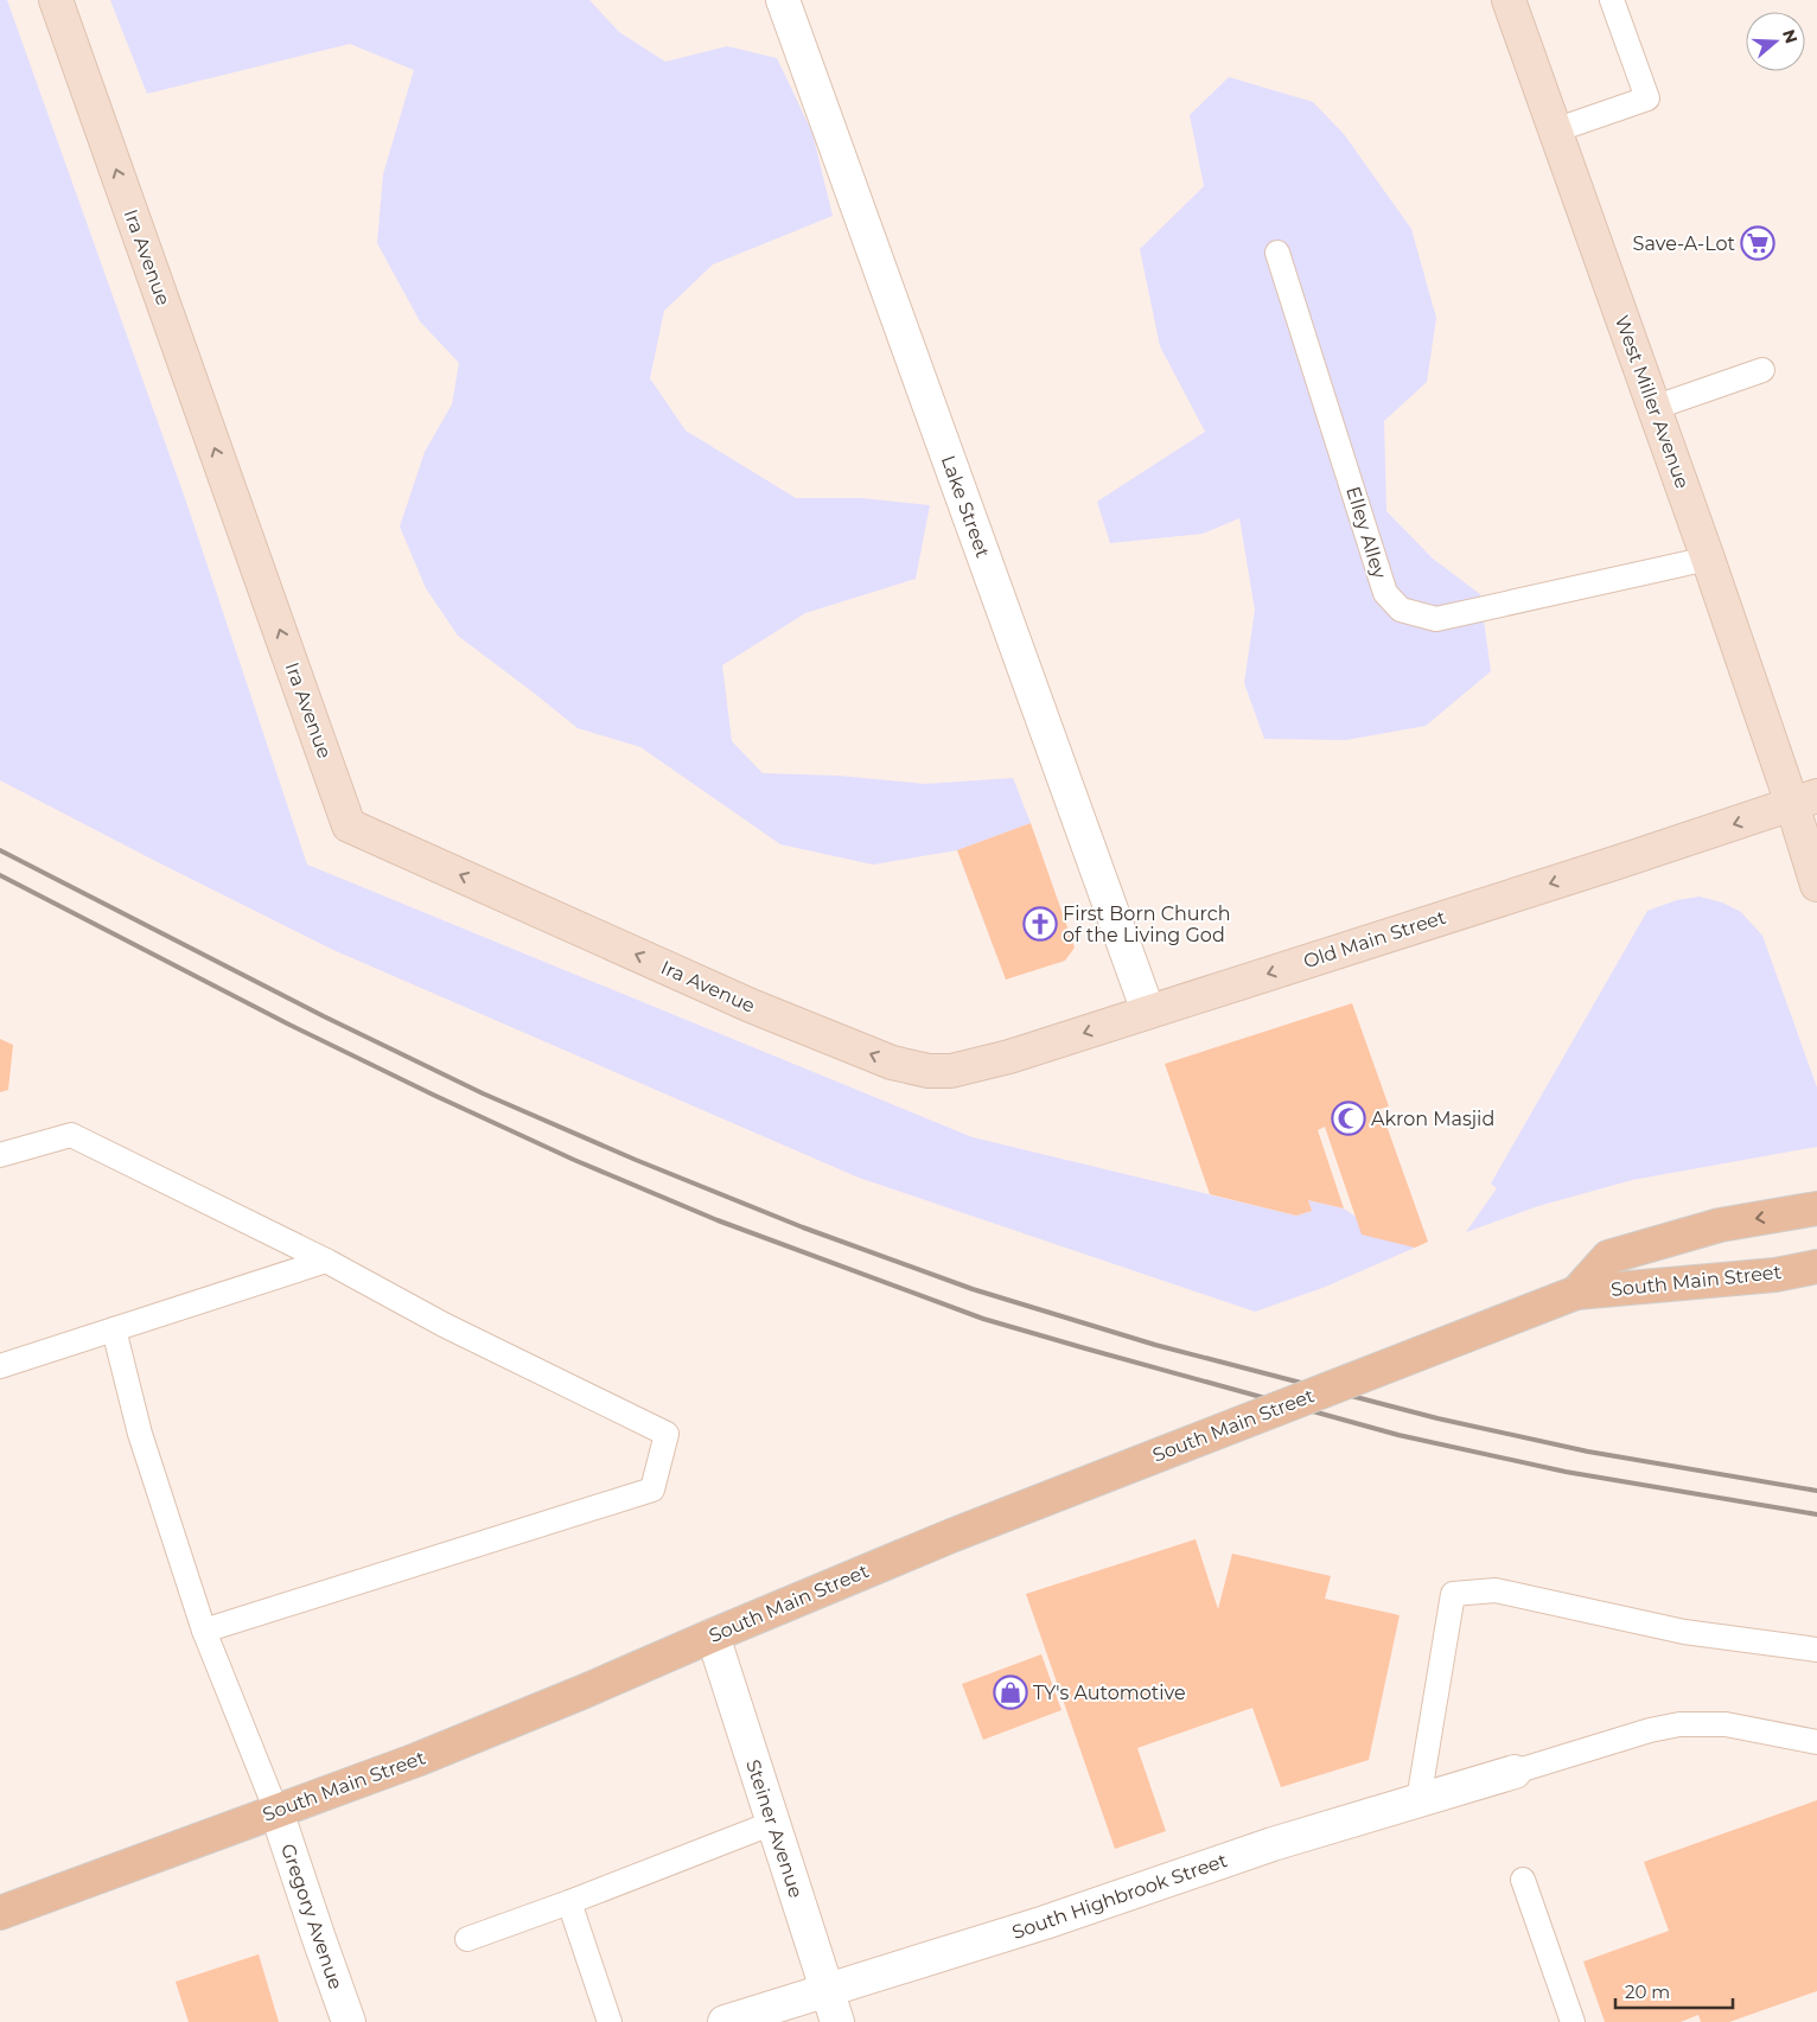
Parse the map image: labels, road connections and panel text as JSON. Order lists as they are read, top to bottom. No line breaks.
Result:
{"streets":{"main road":["Ira Avenue","West Miller Avenue","Old Main Street","South Main Street"],"street":["Lake Street","Steiner Avenue","South Highbrook Street","Gregory Avenue"],"lane":["Elley Alley"]},"crossings":[["Ira Avenue","Old Main Street"],["West Miller Avenue","Elley Alley"],["West Miller Avenue","Old Main Street"],["Lake Street","Old Main Street"],["South Main Street","Steiner Avenue"],["South Main Street","Gregory Avenue"],["Steiner Avenue","South Highbrook Street"]],"one_way":["Ira Avenue","Old Main Street"],"places":{"supermarket":["Save-A-Lot"],"church":["First Born Church of the Living God"],"mosque":["Akron Masjid"],"shop":["TY's Automotive"]},"scale_bar":"20 m","north":"right"}
